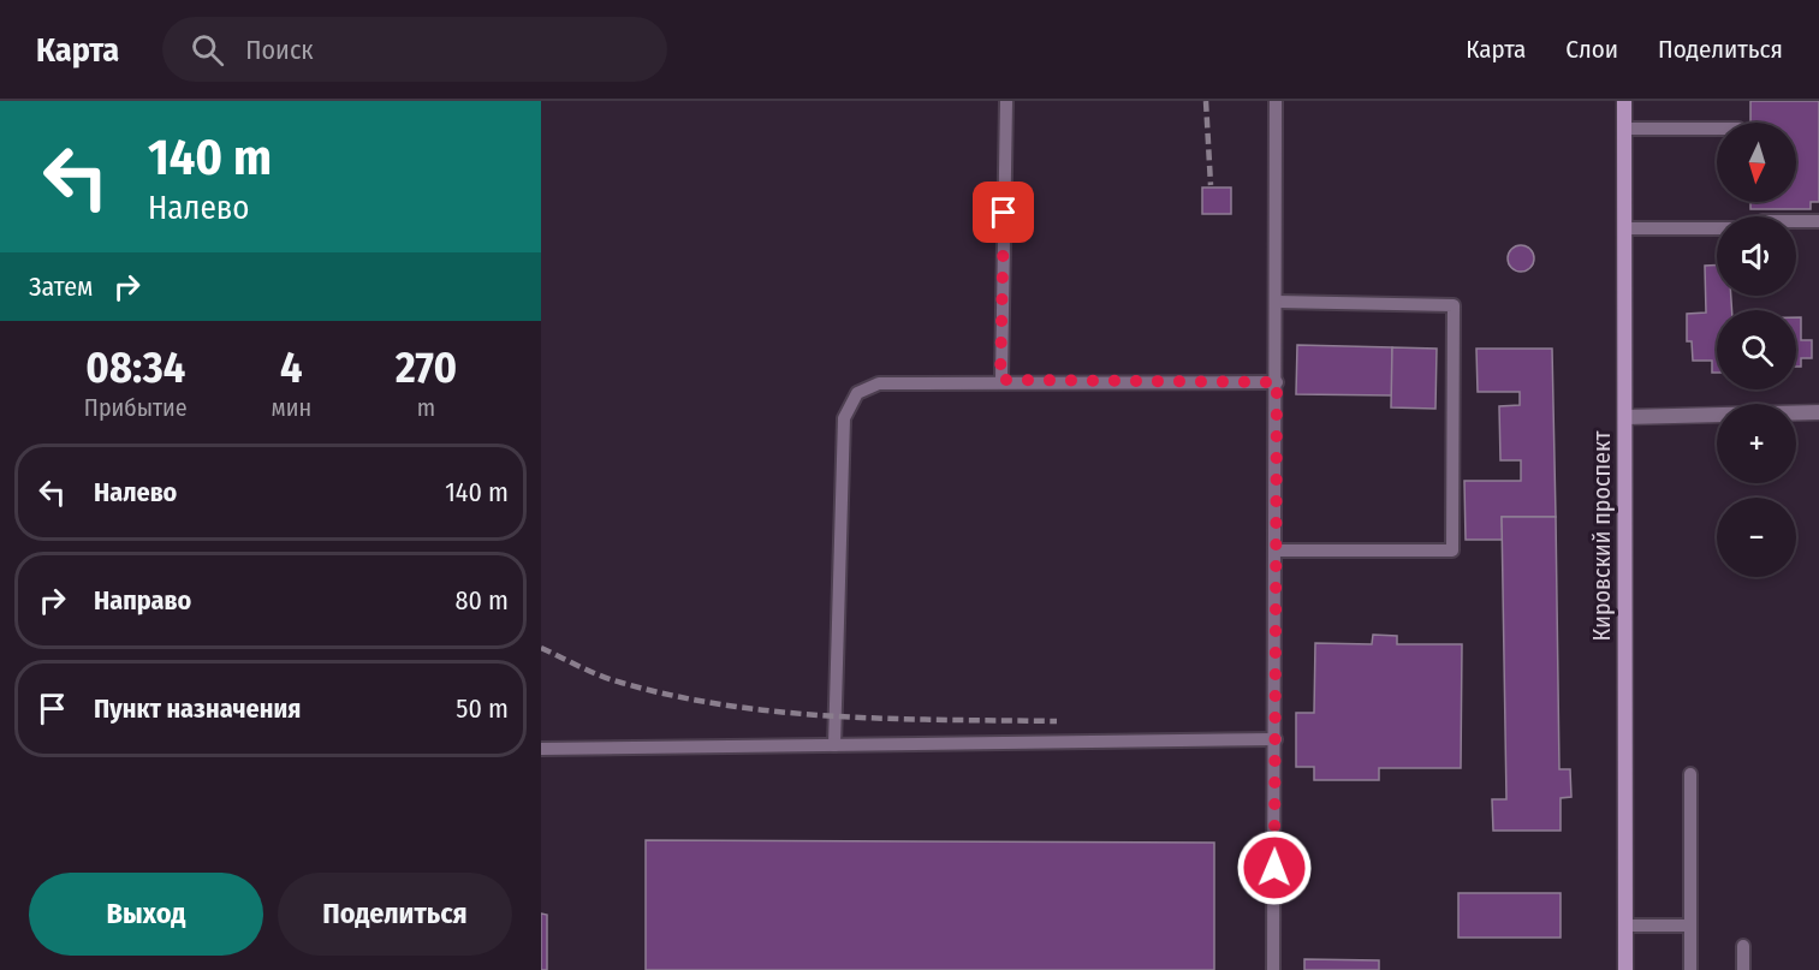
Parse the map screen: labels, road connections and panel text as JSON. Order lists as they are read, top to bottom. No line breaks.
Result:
{"streets":{"main road":["Кировский проспект"]},"north":"bottom","page":{"header":"Карта","search":"Поиск","nav":["Карта","Слои","Поделиться"],"turn":["140 m","Налево"],"map_buttons":["+","−"],"then":"Затем","eta":["08:34","Прибытие","4","мин","270","m"],"list":[{"name":"Налево","value":"140 m"},{"name":"Направо","value":"80 m"},{"name":"Пункт назначения","value":"50 m"}],"buttons":["Выход","Поделиться"]}}
